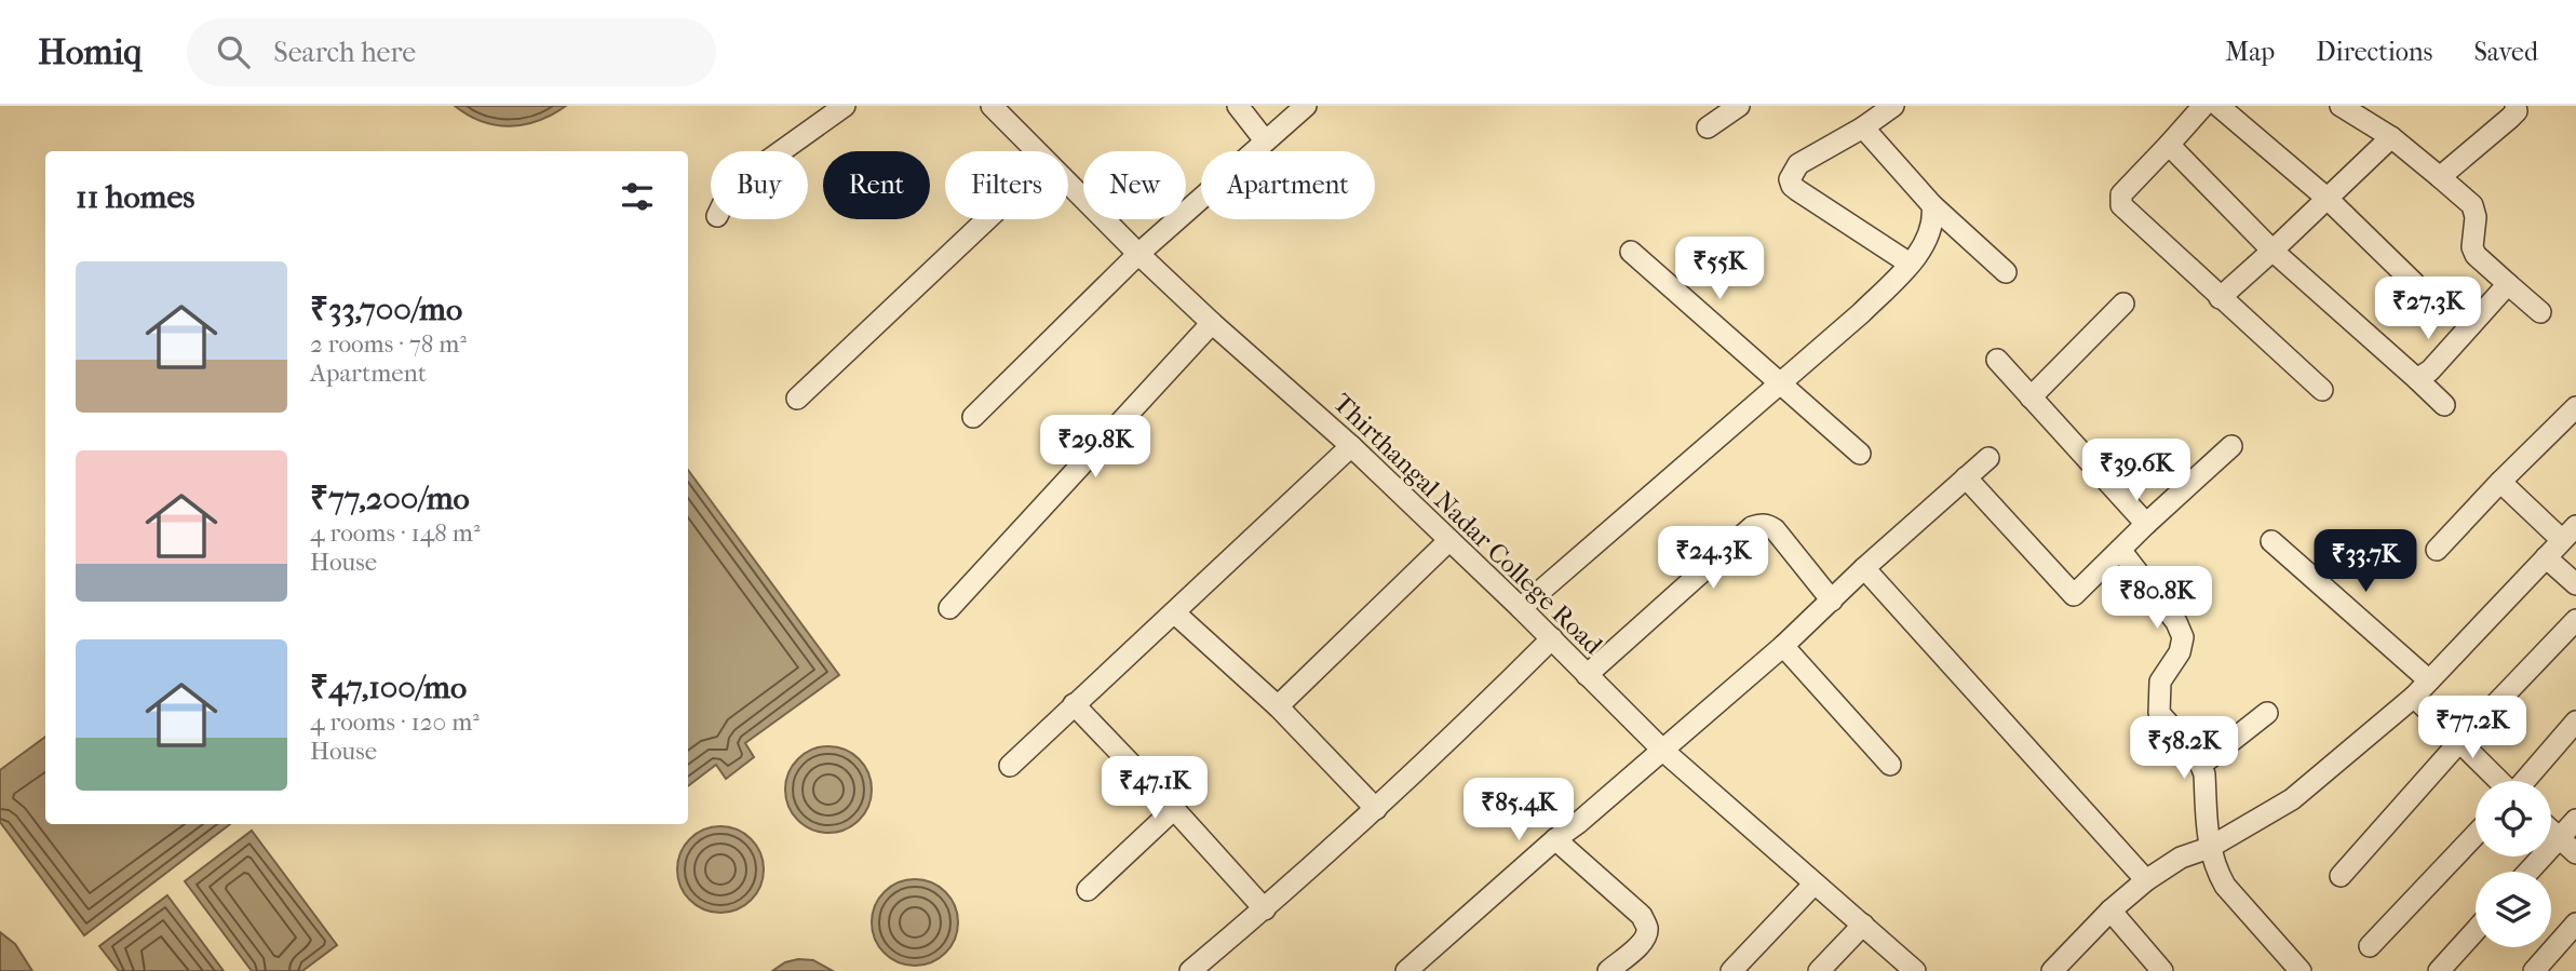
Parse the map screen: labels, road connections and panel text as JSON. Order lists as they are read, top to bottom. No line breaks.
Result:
{"streets":{"street":["Thirthangal Nadar College Road"]},"page":{"header":"Homiq","search":"Search here","nav":["Map","Directions","Saved"],"chip":["Buy","Rent","Filters","New","Apartment"],"heading":"11 homes","price":["₹55K","₹27.3K","₹29.8K","₹39.6K","₹24.3K","₹33.7K","₹80.8K","₹77.2K","₹58.2K","₹47.1K","₹85.4K"],"list":[{"name":"₹33,700/mo","note":"2 rooms · 78 m² · Apartment"},{"name":"₹77,200/mo","note":"4 rooms · 148 m² · House"},{"name":"₹47,100/mo","note":"4 rooms · 120 m² · House"}]}}
